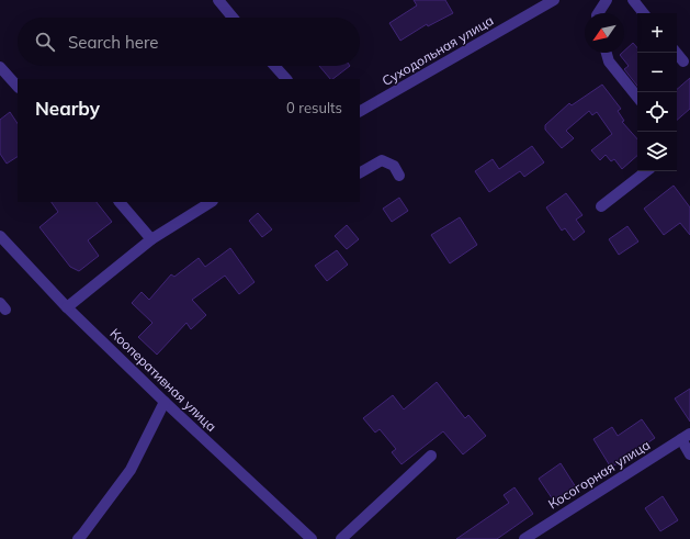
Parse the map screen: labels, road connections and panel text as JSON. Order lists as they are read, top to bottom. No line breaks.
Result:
{"streets":{"street":["Суходольная улица","Кооперативная улица","Косогорная улица"]},"north":"bottom left","page":{"map_buttons":["+","−"],"search":"Search here","heading":["Nearby","0 results"]}}
